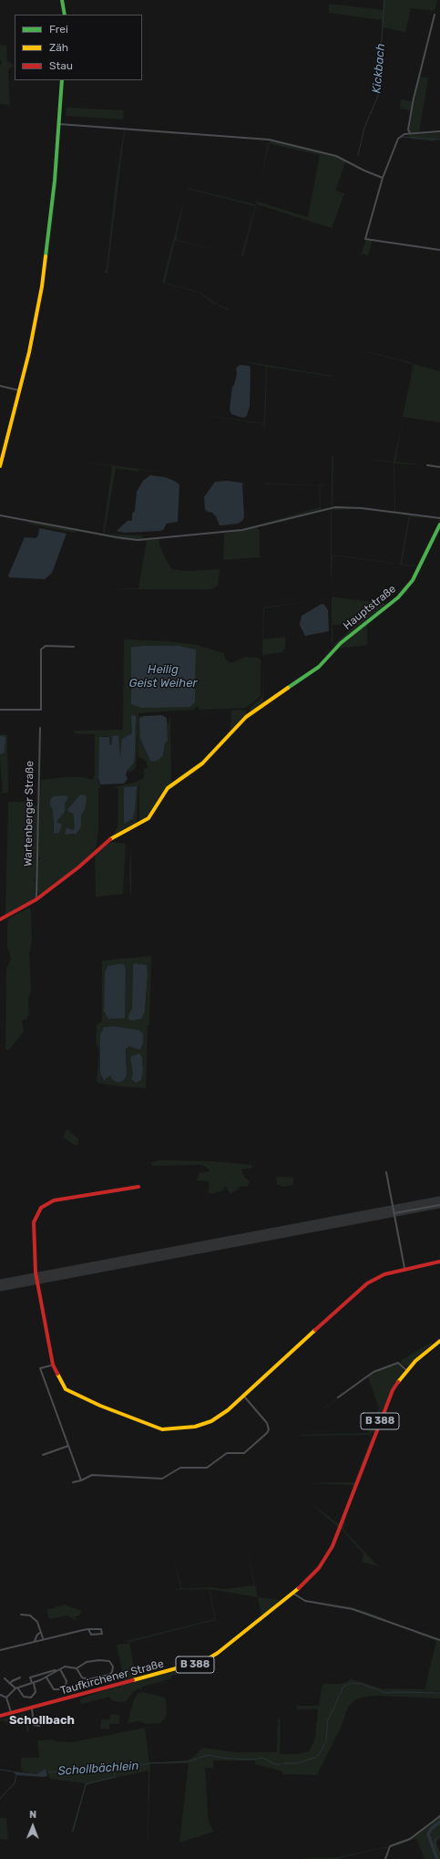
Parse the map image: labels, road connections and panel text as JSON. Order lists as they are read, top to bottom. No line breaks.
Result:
{"streets":{"main road":["Hauptstraße","B 388","Taufkirchener Straße"],"street":["Wartenberger Straße"]},"crossings":[["Hauptstraße","Wartenberger Straße"],["B 388","Taufkirchener Straße"]],"districts":["Schollbach"],"water":["Kickbach","Heilig Geist Weiher","Schollbächlein"],"legend":["Frei","Zäh","Stau"],"north":"top"}
